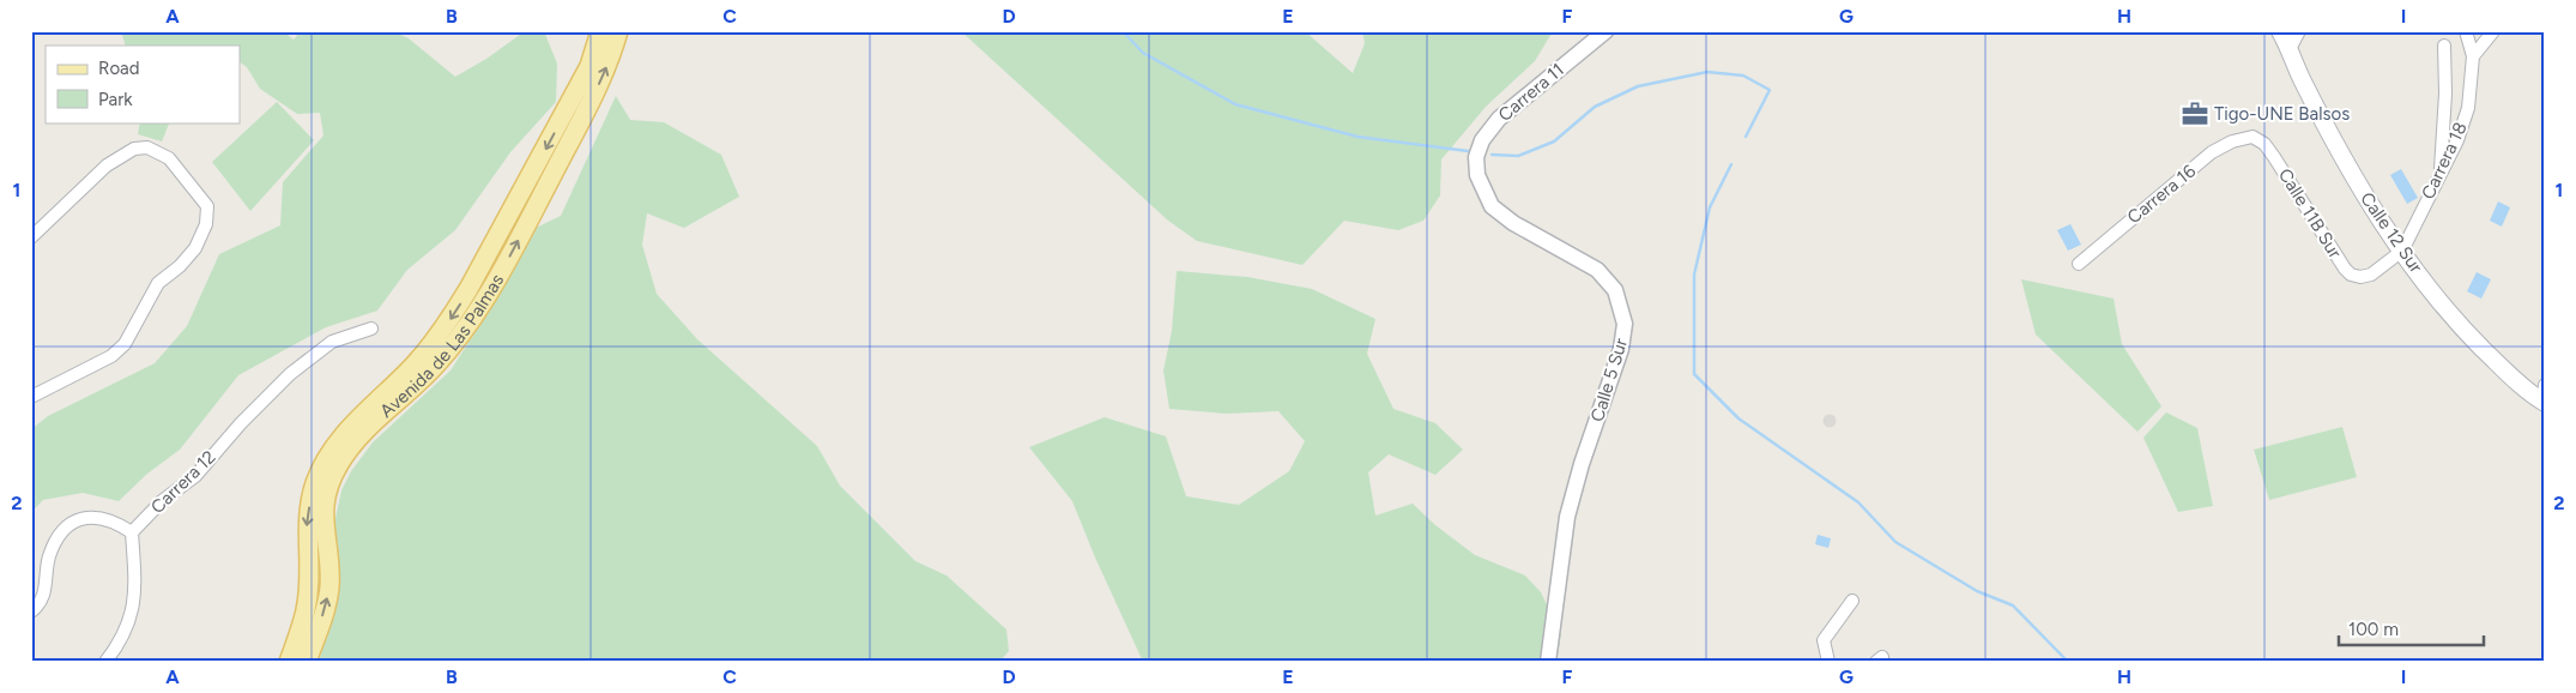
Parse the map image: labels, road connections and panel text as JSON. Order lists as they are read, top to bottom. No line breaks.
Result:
{"streets":{"main road":["Calle 12 Sur","Avenida de Las Palmas"],"street":["Carrera 11","Carrera 18","Carrera 16","Calle 11B Sur","Calle 5 Sur","Carrera 12"]},"crossings":[["Carrera 11","Calle 5 Sur"],["Carrera 18","Calle 11B Sur"],["Carrera 18","Calle 12 Sur"],["Carrera 16","Calle 11B Sur"],["Calle 11B Sur","Calle 12 Sur"]],"places":{"office":["Tigo-UNE Balsos"]},"legend":["Road","Park"],"scale_bar":"100 m","grid":{"columns":["A","B","C","D","E","F","G","H","I"],"rows":["1","2"]}}
